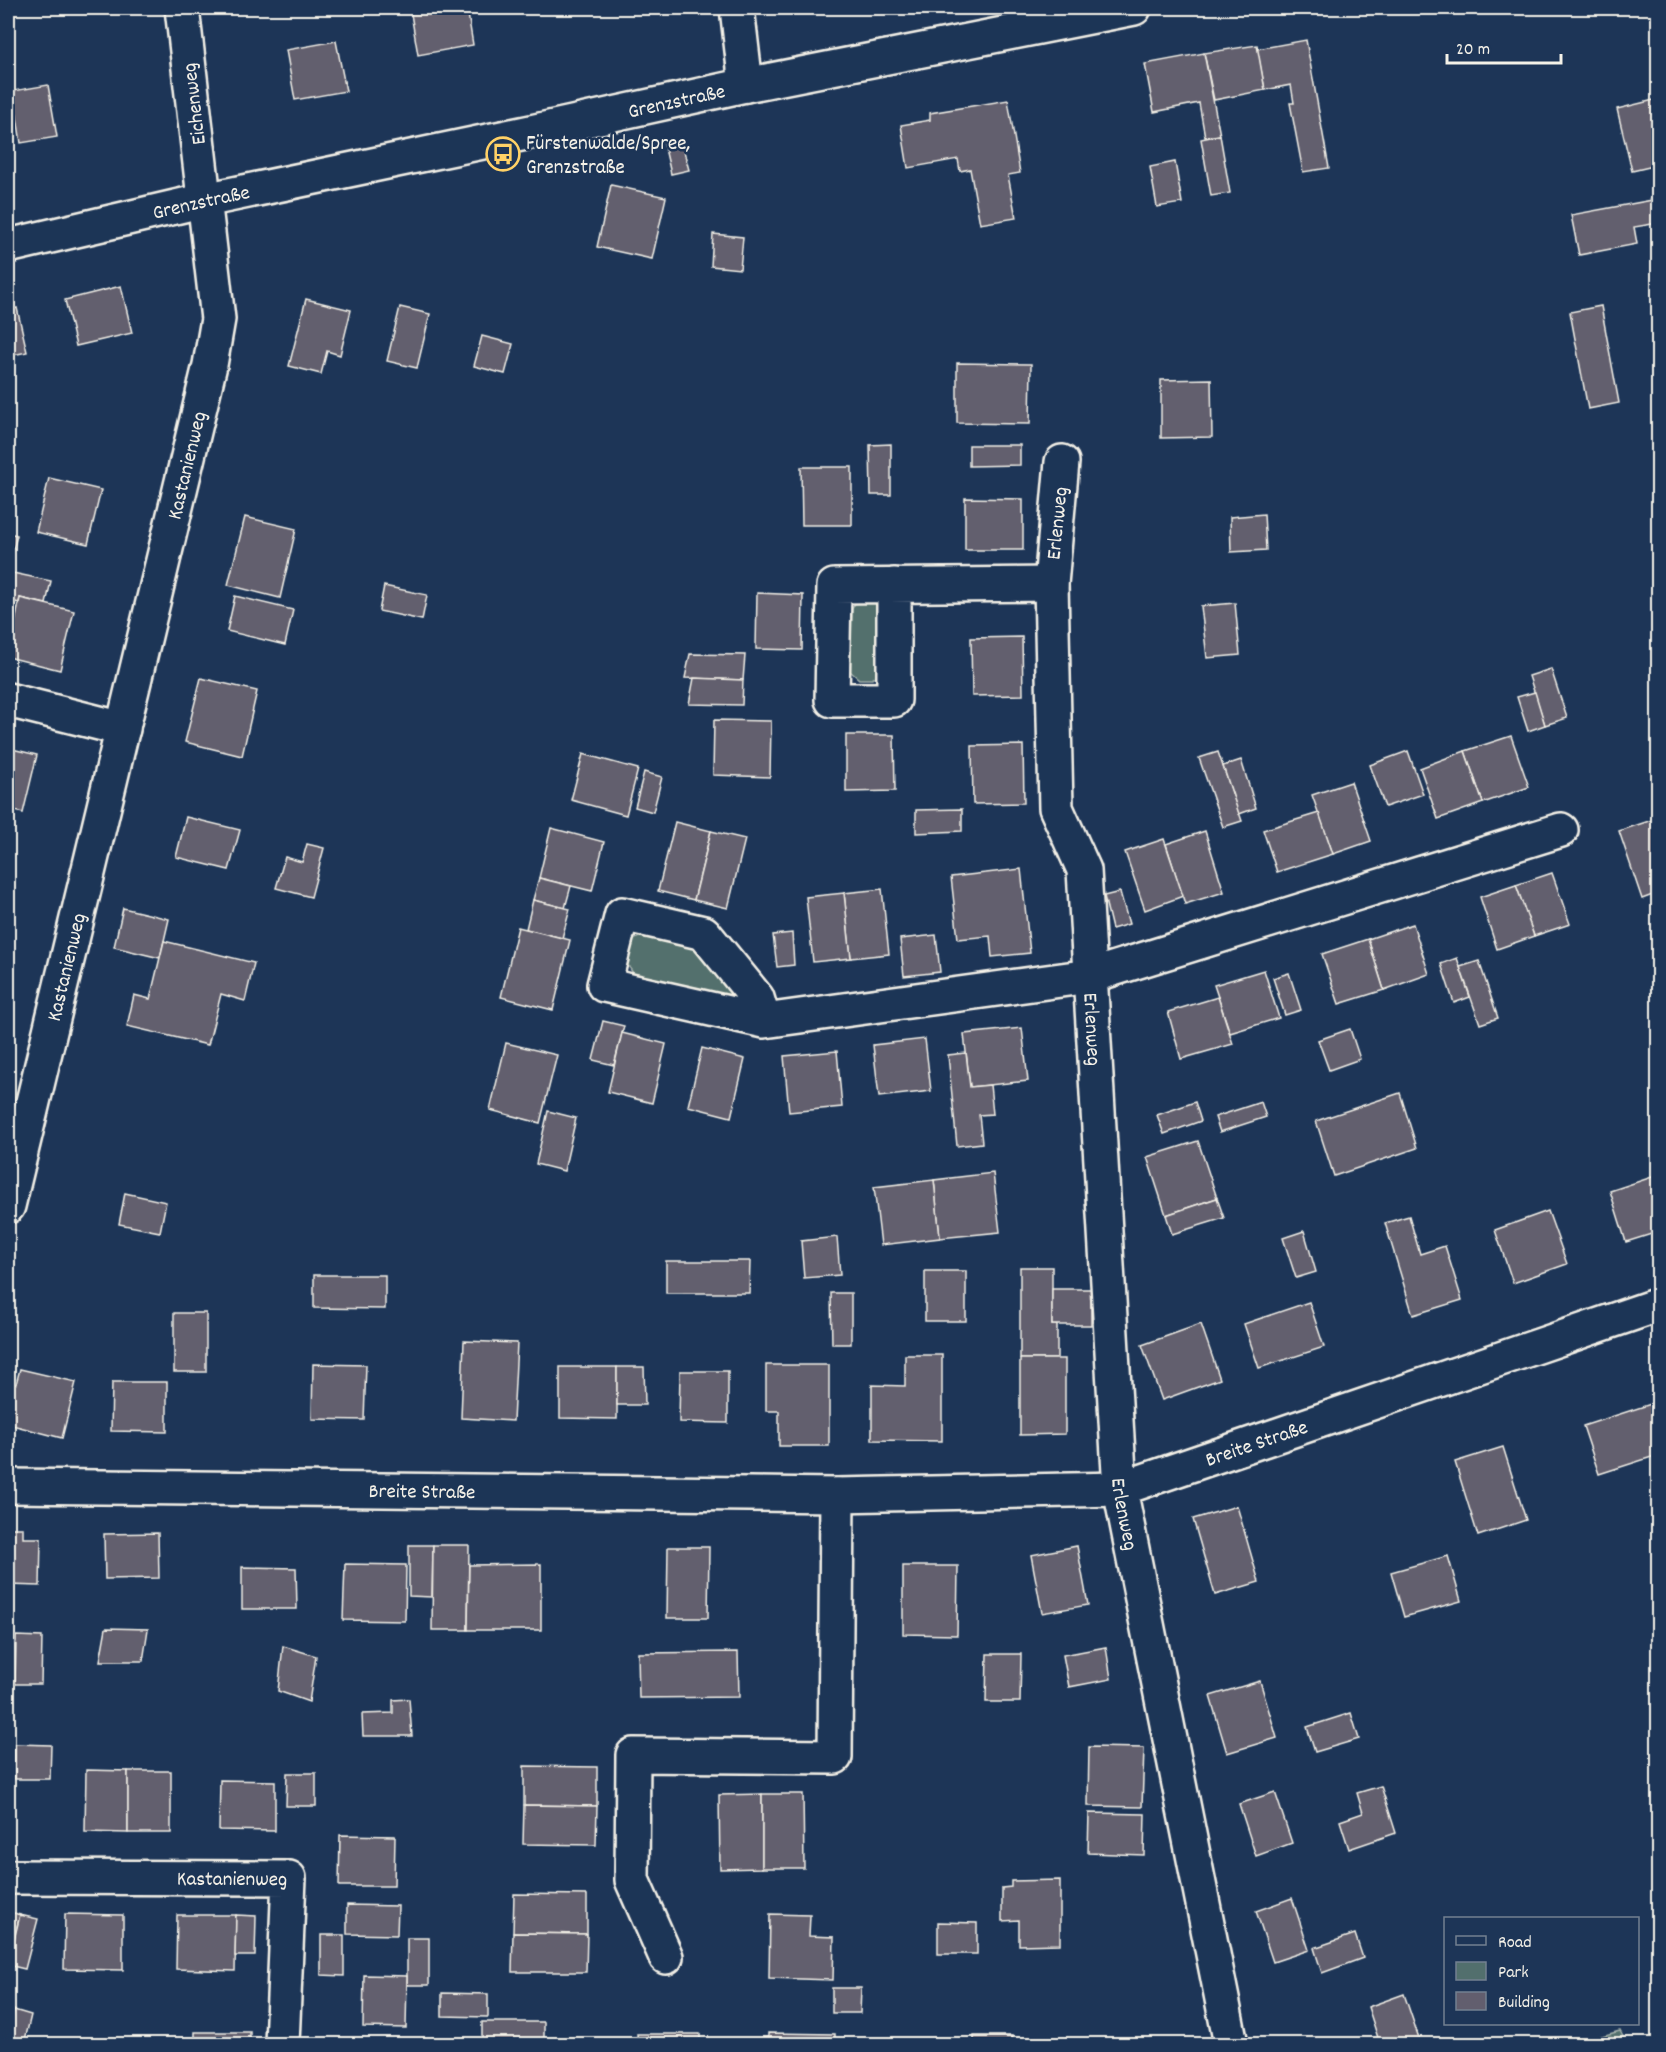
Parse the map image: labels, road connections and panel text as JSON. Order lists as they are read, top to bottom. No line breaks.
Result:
{"streets":{"street":["Grenzstraße","Eichenweg","Kastanienweg","Erlenweg","Breite Straße"]},"crossings":[["Grenzstraße","Eichenweg"],["Grenzstraße","Kastanienweg"],["Eichenweg","Kastanienweg"],["Erlenweg","Breite Straße"]],"places":{"bus stop":["Fürstenwalde/Spree, Grenzstraße"]},"legend":["Road","Park","Building"],"scale_bar":"20 m"}
